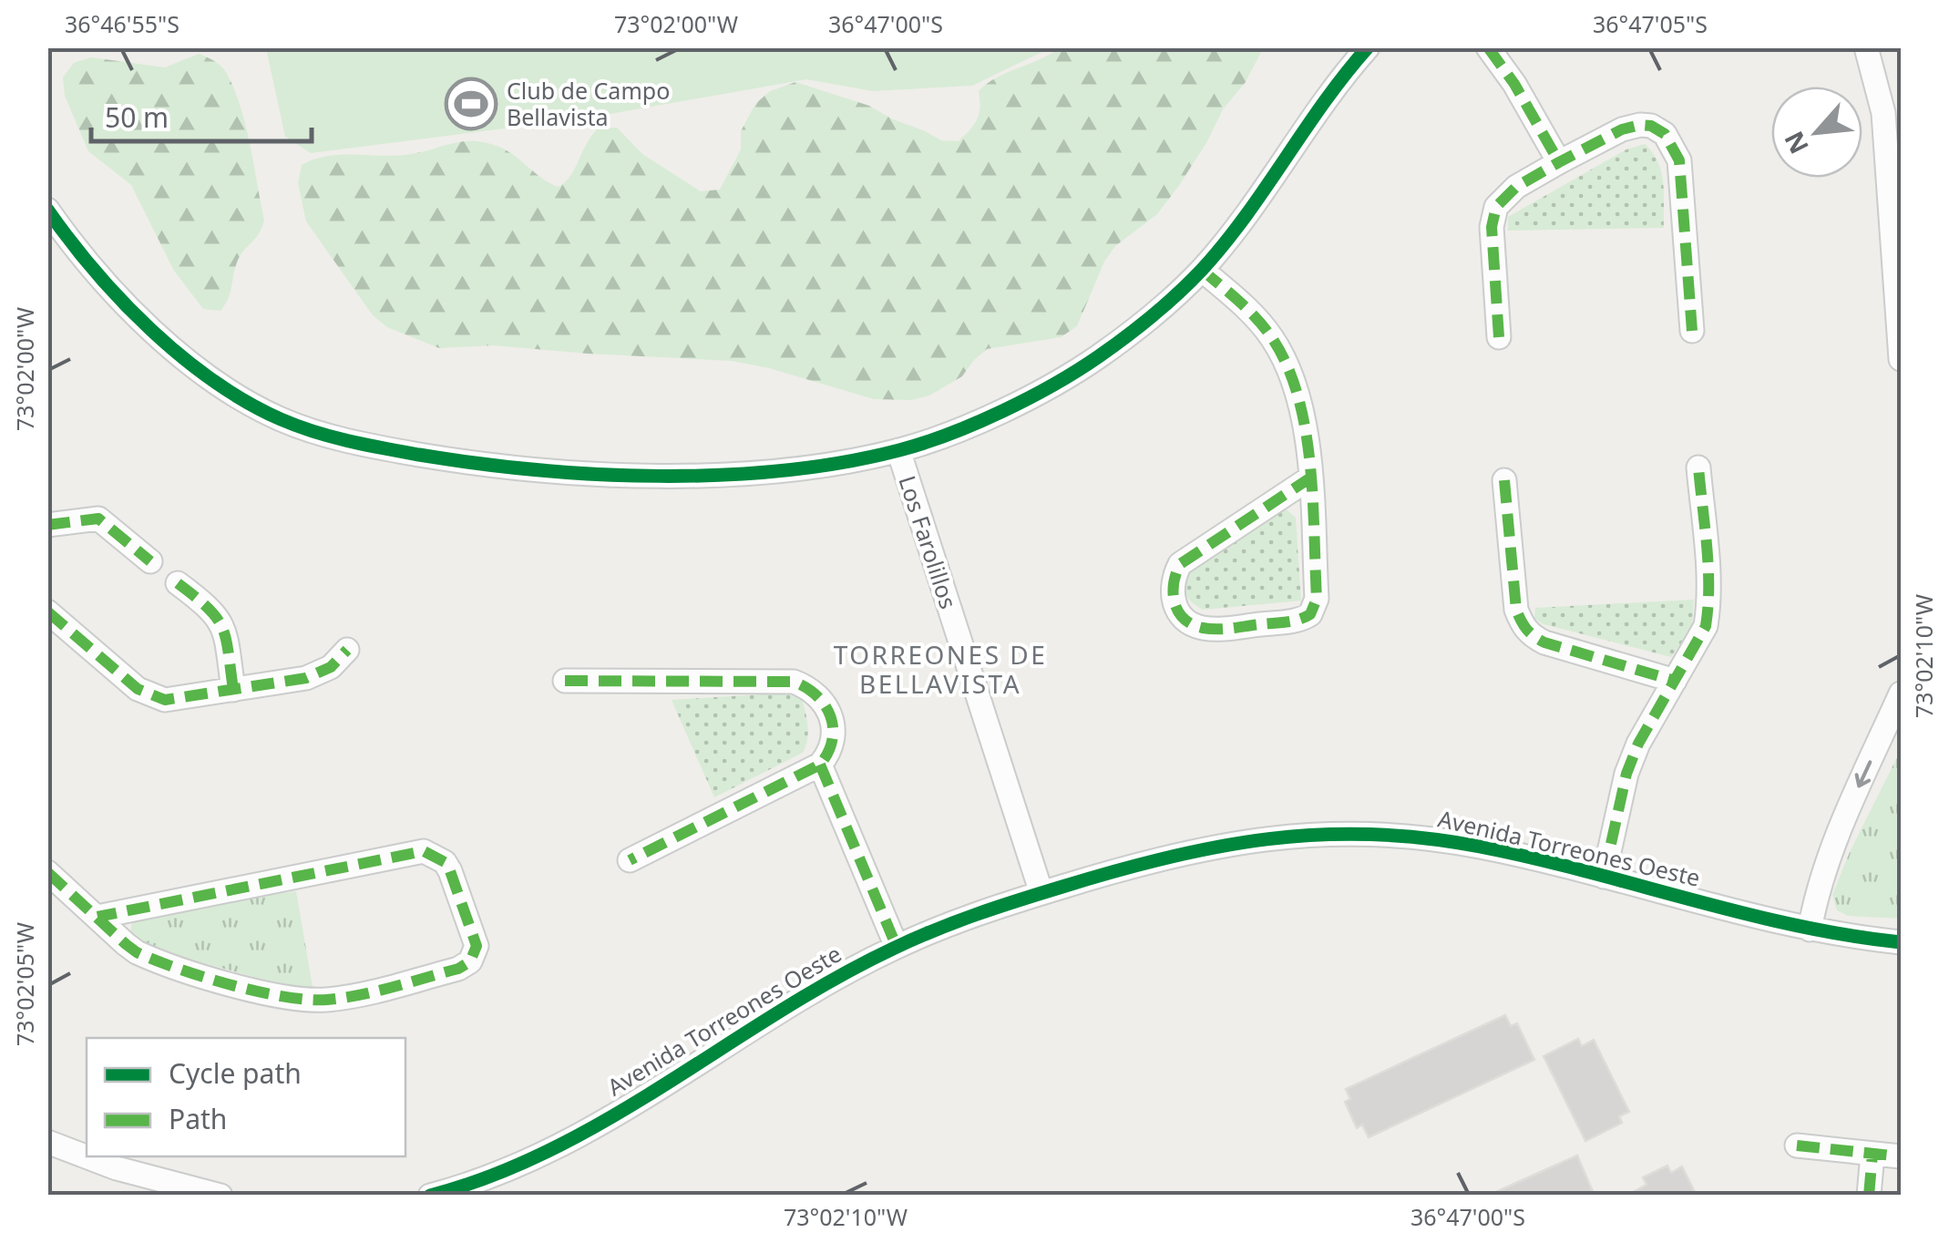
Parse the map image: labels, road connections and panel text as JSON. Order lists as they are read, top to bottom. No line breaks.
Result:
{"streets":{"street":["Los Farolillos","Avenida Torreones Oeste"]},"crossings":[["Los Farolillos","Avenida Torreones Oeste"]],"districts":["TORREONES DE BELLAVISTA"],"places":{"sports":["Club de Campo Bellavista"]},"legend":["Cycle path","Path"],"scale_bar":"50 m","north":"bottom left","coordinates":["36°46'55\"S","73°02'00\"W","36°47'00\"S","36°47'05\"S","73°02'10\"W","73°02'05\"W"]}
